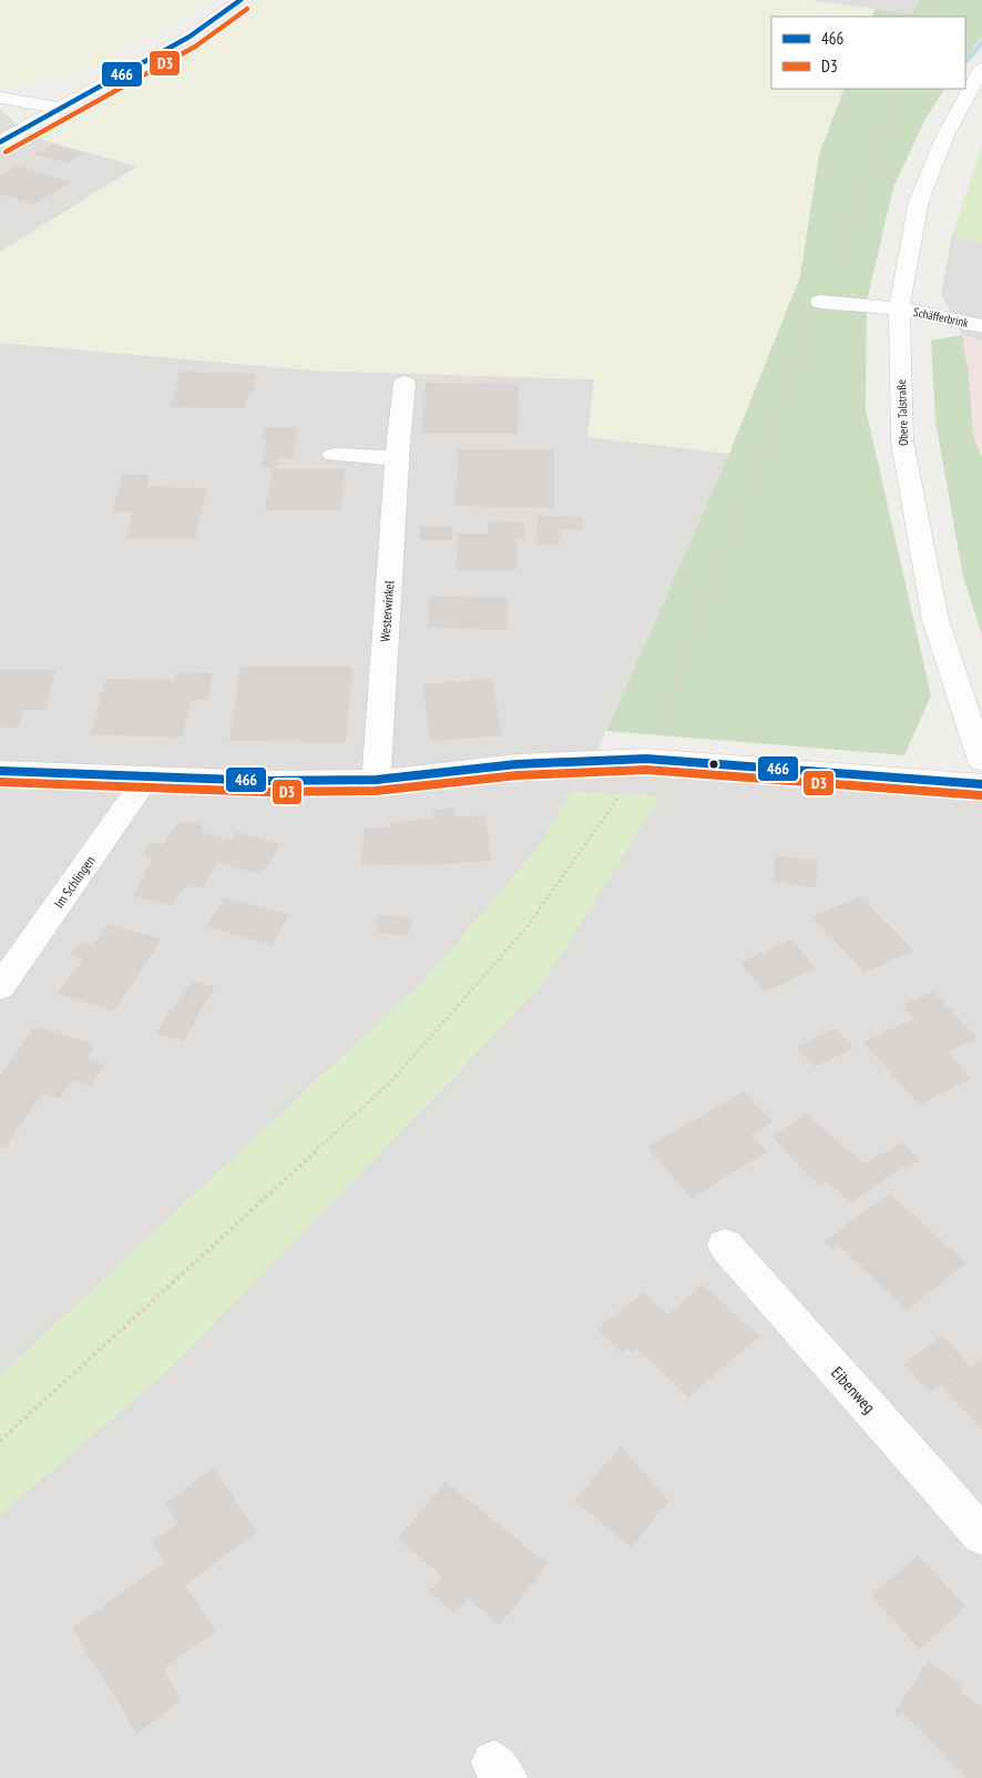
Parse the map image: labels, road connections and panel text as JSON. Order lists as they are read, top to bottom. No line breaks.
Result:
{"streets":{"street":["Schäfferbrink","Obere Talstraße","Westerwinkel","Im Schlingen","Eibenweg"]},"crossings":[["Schäfferbrink","Obere Talstraße"]],"lines":["transit line 466","transit line D3"],"legend":["466","D3"]}
